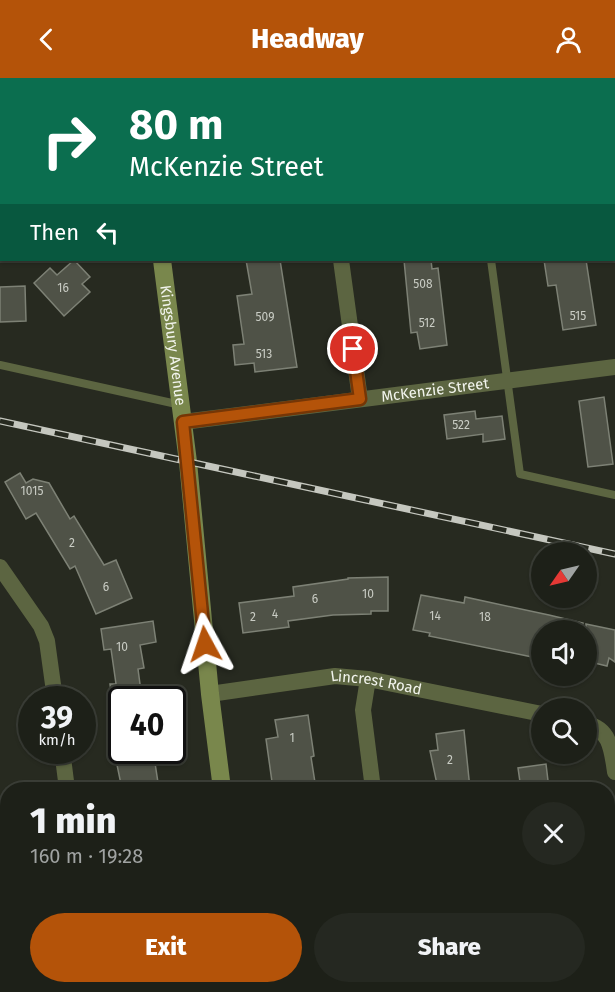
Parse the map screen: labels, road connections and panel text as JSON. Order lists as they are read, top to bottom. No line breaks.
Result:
{"streets":{"street":["Kingsbury Avenue","McKenzie Street","Lincrest Road"]},"crossings":[["Kingsbury Avenue","McKenzie Street"],["Kingsbury Avenue","Lincrest Road"]],"house_numbers":["508","16","515","509","512","513","522","1015","2","6","10","6","4","14","2","18","10","1","2"],"north":"bottom left","page":{"header":"Headway","turn":["80 m","McKenzie Street"],"then":"Then","speed":"39 km/h","limit":"40","heading":["1 min","160 m · 19:28"],"buttons":["Exit","Share"]}}
